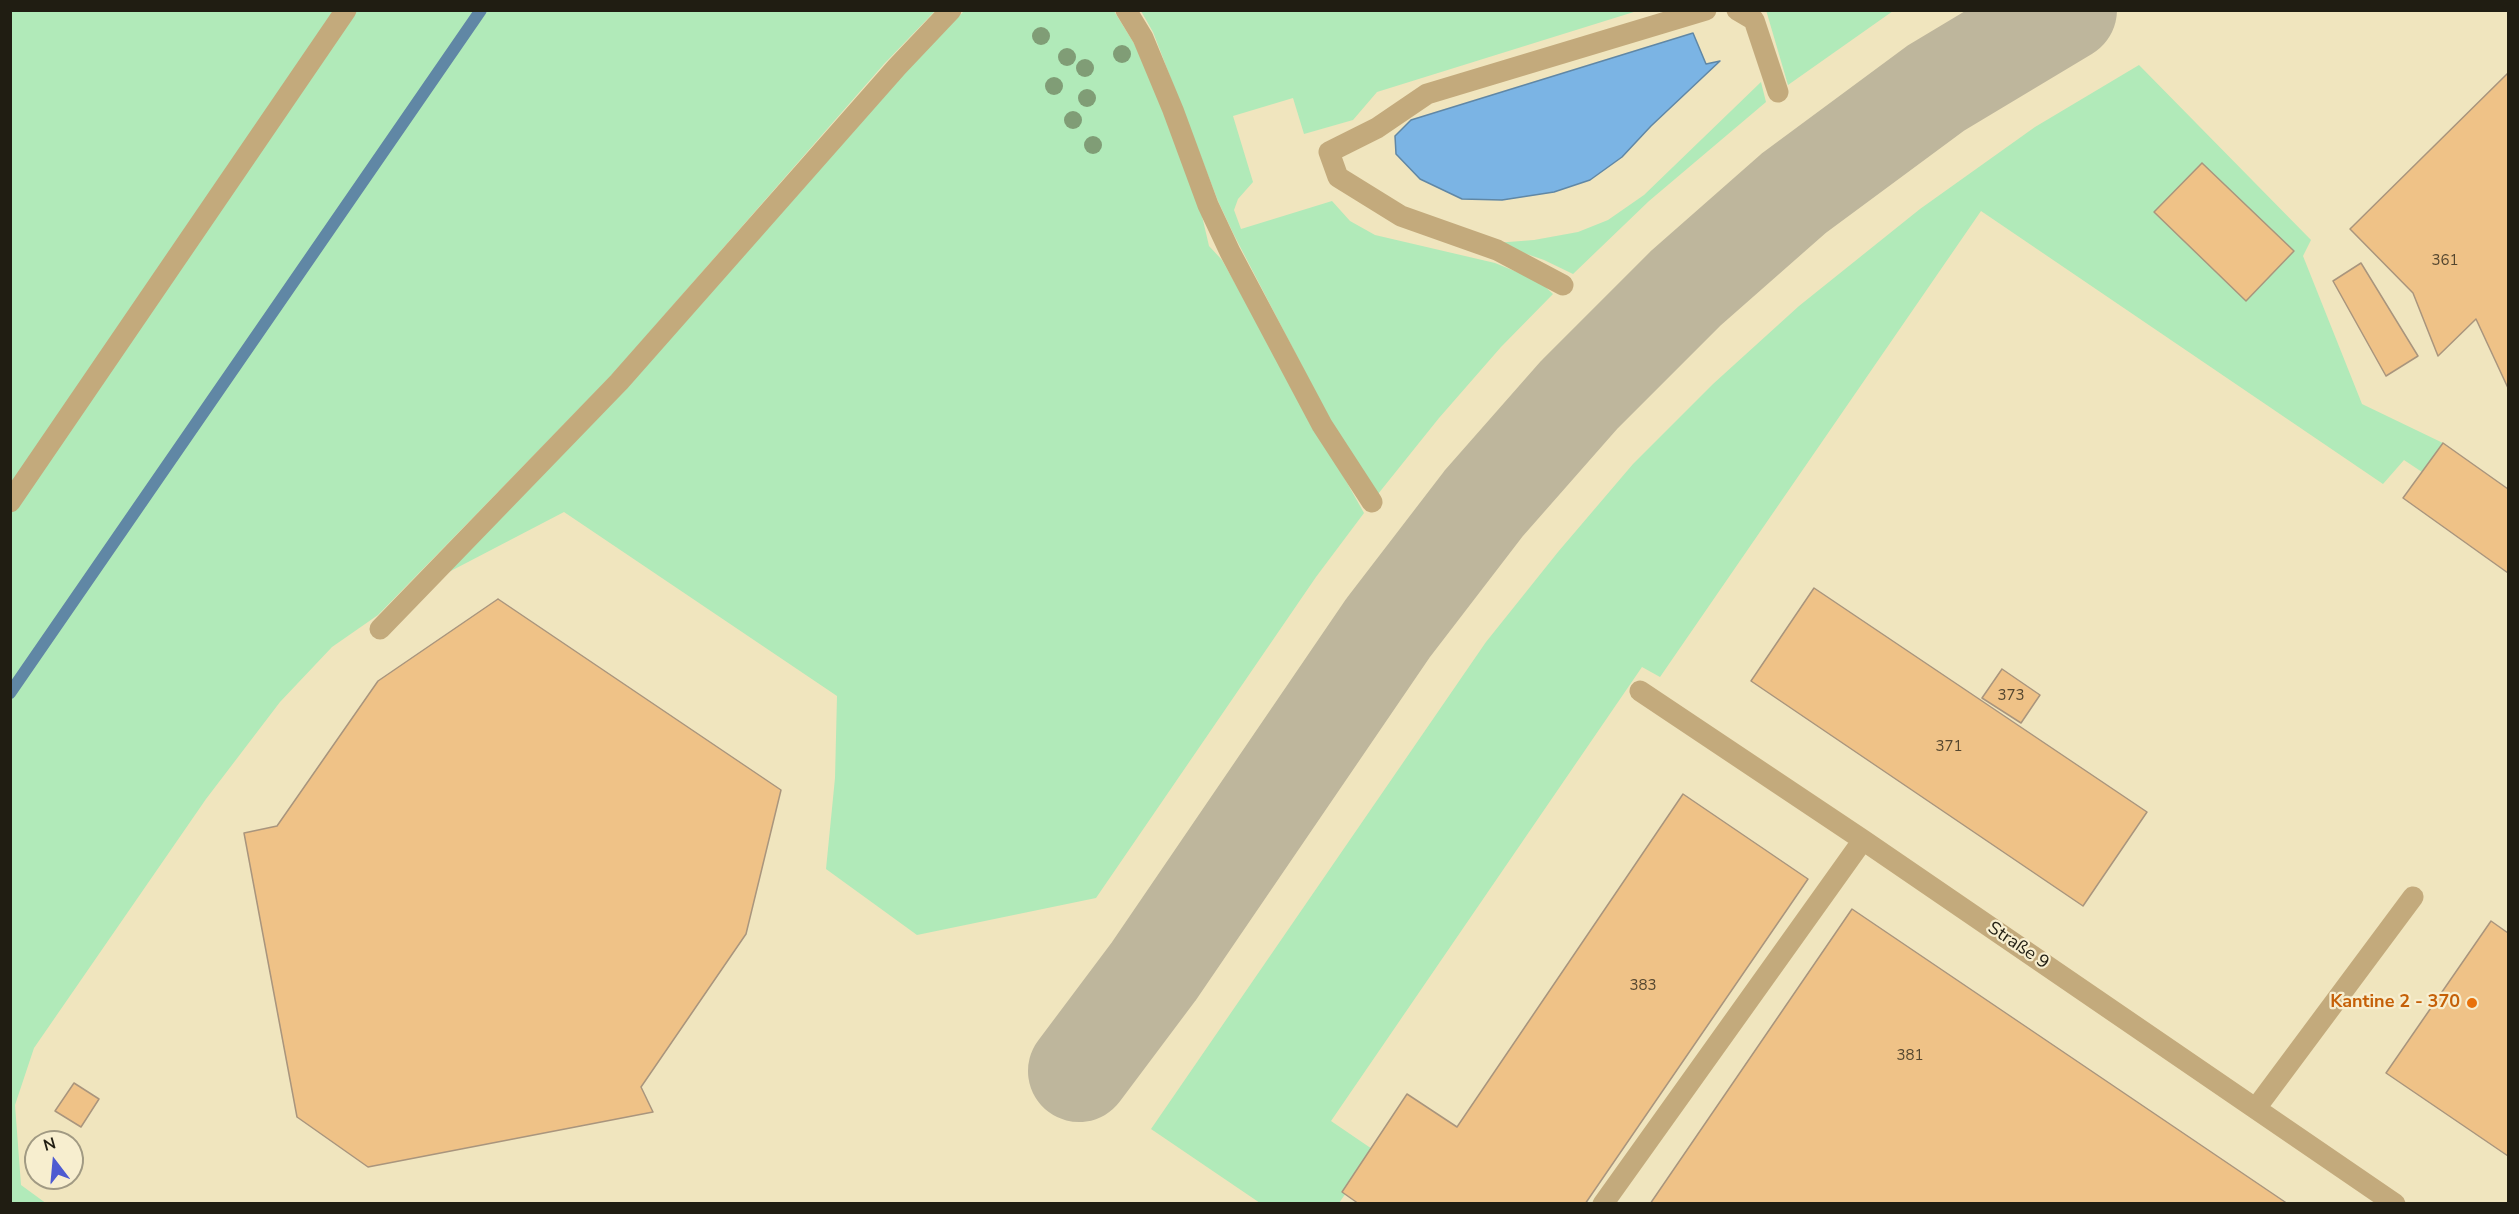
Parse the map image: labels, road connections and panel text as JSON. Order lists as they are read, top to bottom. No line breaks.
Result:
{"streets":{"lane":["Straße 9"]},"places":["Kantine 2 - 370"],"house_numbers":["361","373","371","383","381"],"north":"top"}
